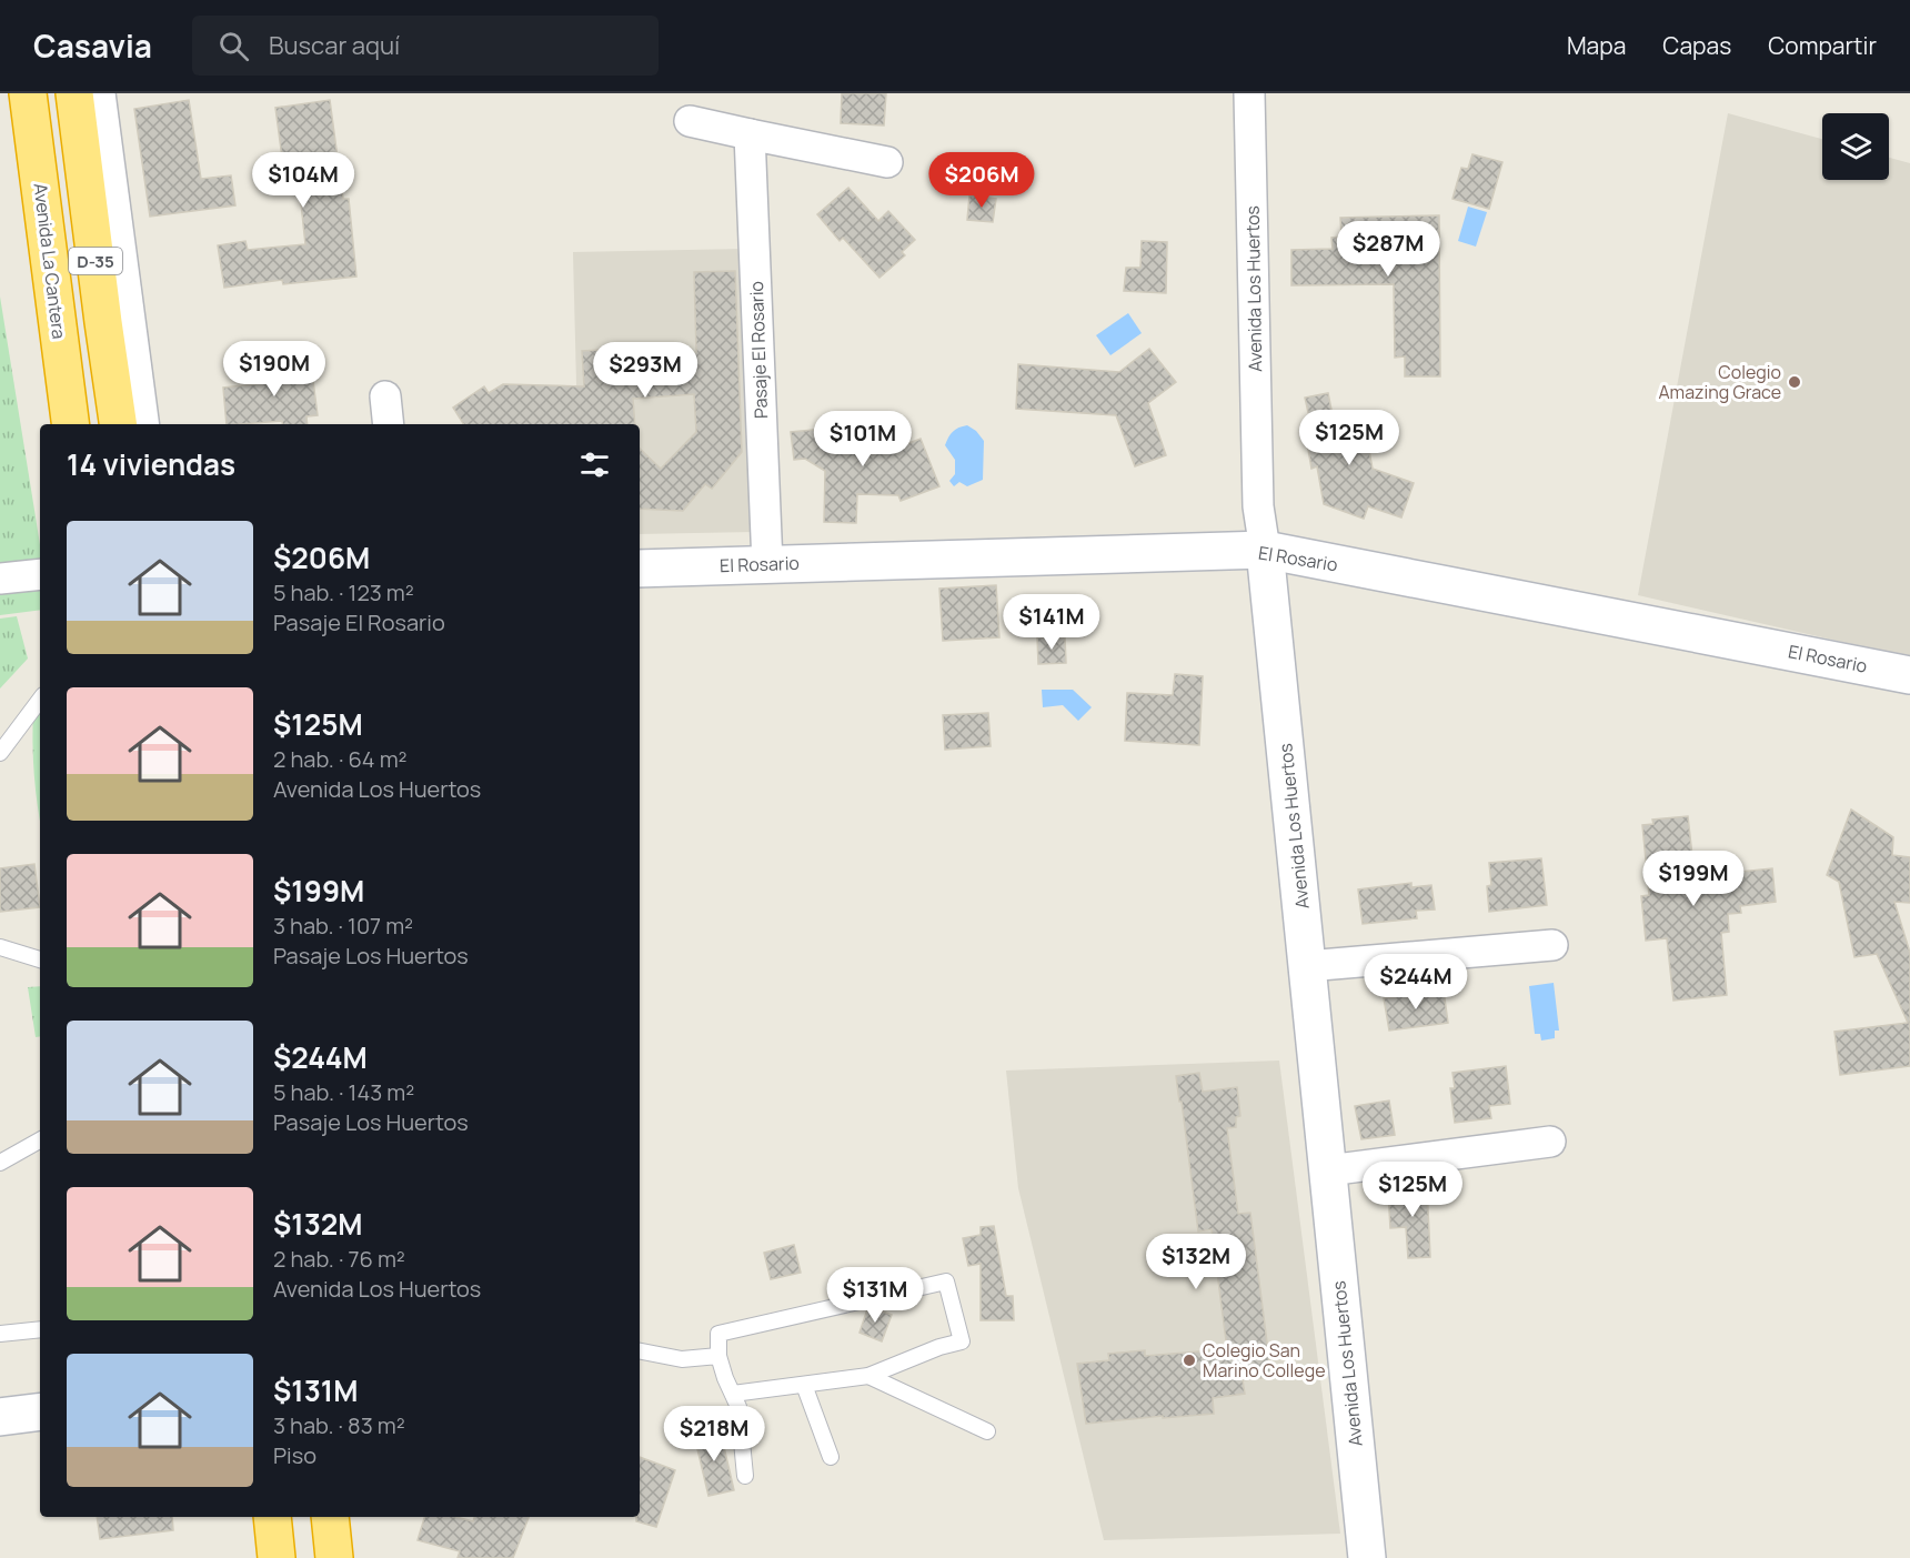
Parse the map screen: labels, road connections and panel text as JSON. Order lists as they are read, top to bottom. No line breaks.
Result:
{"streets":{"highway":["Avenida La Cantera","D-35"],"street":["Avenida Los Huertos","Pasaje El Rosario","El Rosario"]},"crossings":[["Avenida Los Huertos","El Rosario"],["Pasaje El Rosario","El Rosario"]],"places":["Colegio Amazing Grace","Colegio San Marino College"],"page":{"header":"Casavia","search":"Buscar aquí","nav":["Mapa","Capas","Compartir"],"price":["$104M","$206M","$287M","$190M","$293M","$125M","$101M","$141M","$199M","$244M","$125M","$132M","$131M","$218M"],"heading":"14 viviendas","list":[{"name":"$206M","note":"5 hab. · 123 m² · Pasaje El Rosario"},{"name":"$125M","note":"2 hab. · 64 m² · Avenida Los Huertos"},{"name":"$199M","note":"3 hab. · 107 m² · Pasaje Los Huertos"},{"name":"$244M","note":"5 hab. · 143 m² · Pasaje Los Huertos"},{"name":"$132M","note":"2 hab. · 76 m² · Avenida Los Huertos"},{"name":"$131M","note":"3 hab. · 83 m² · Piso"}]}}
